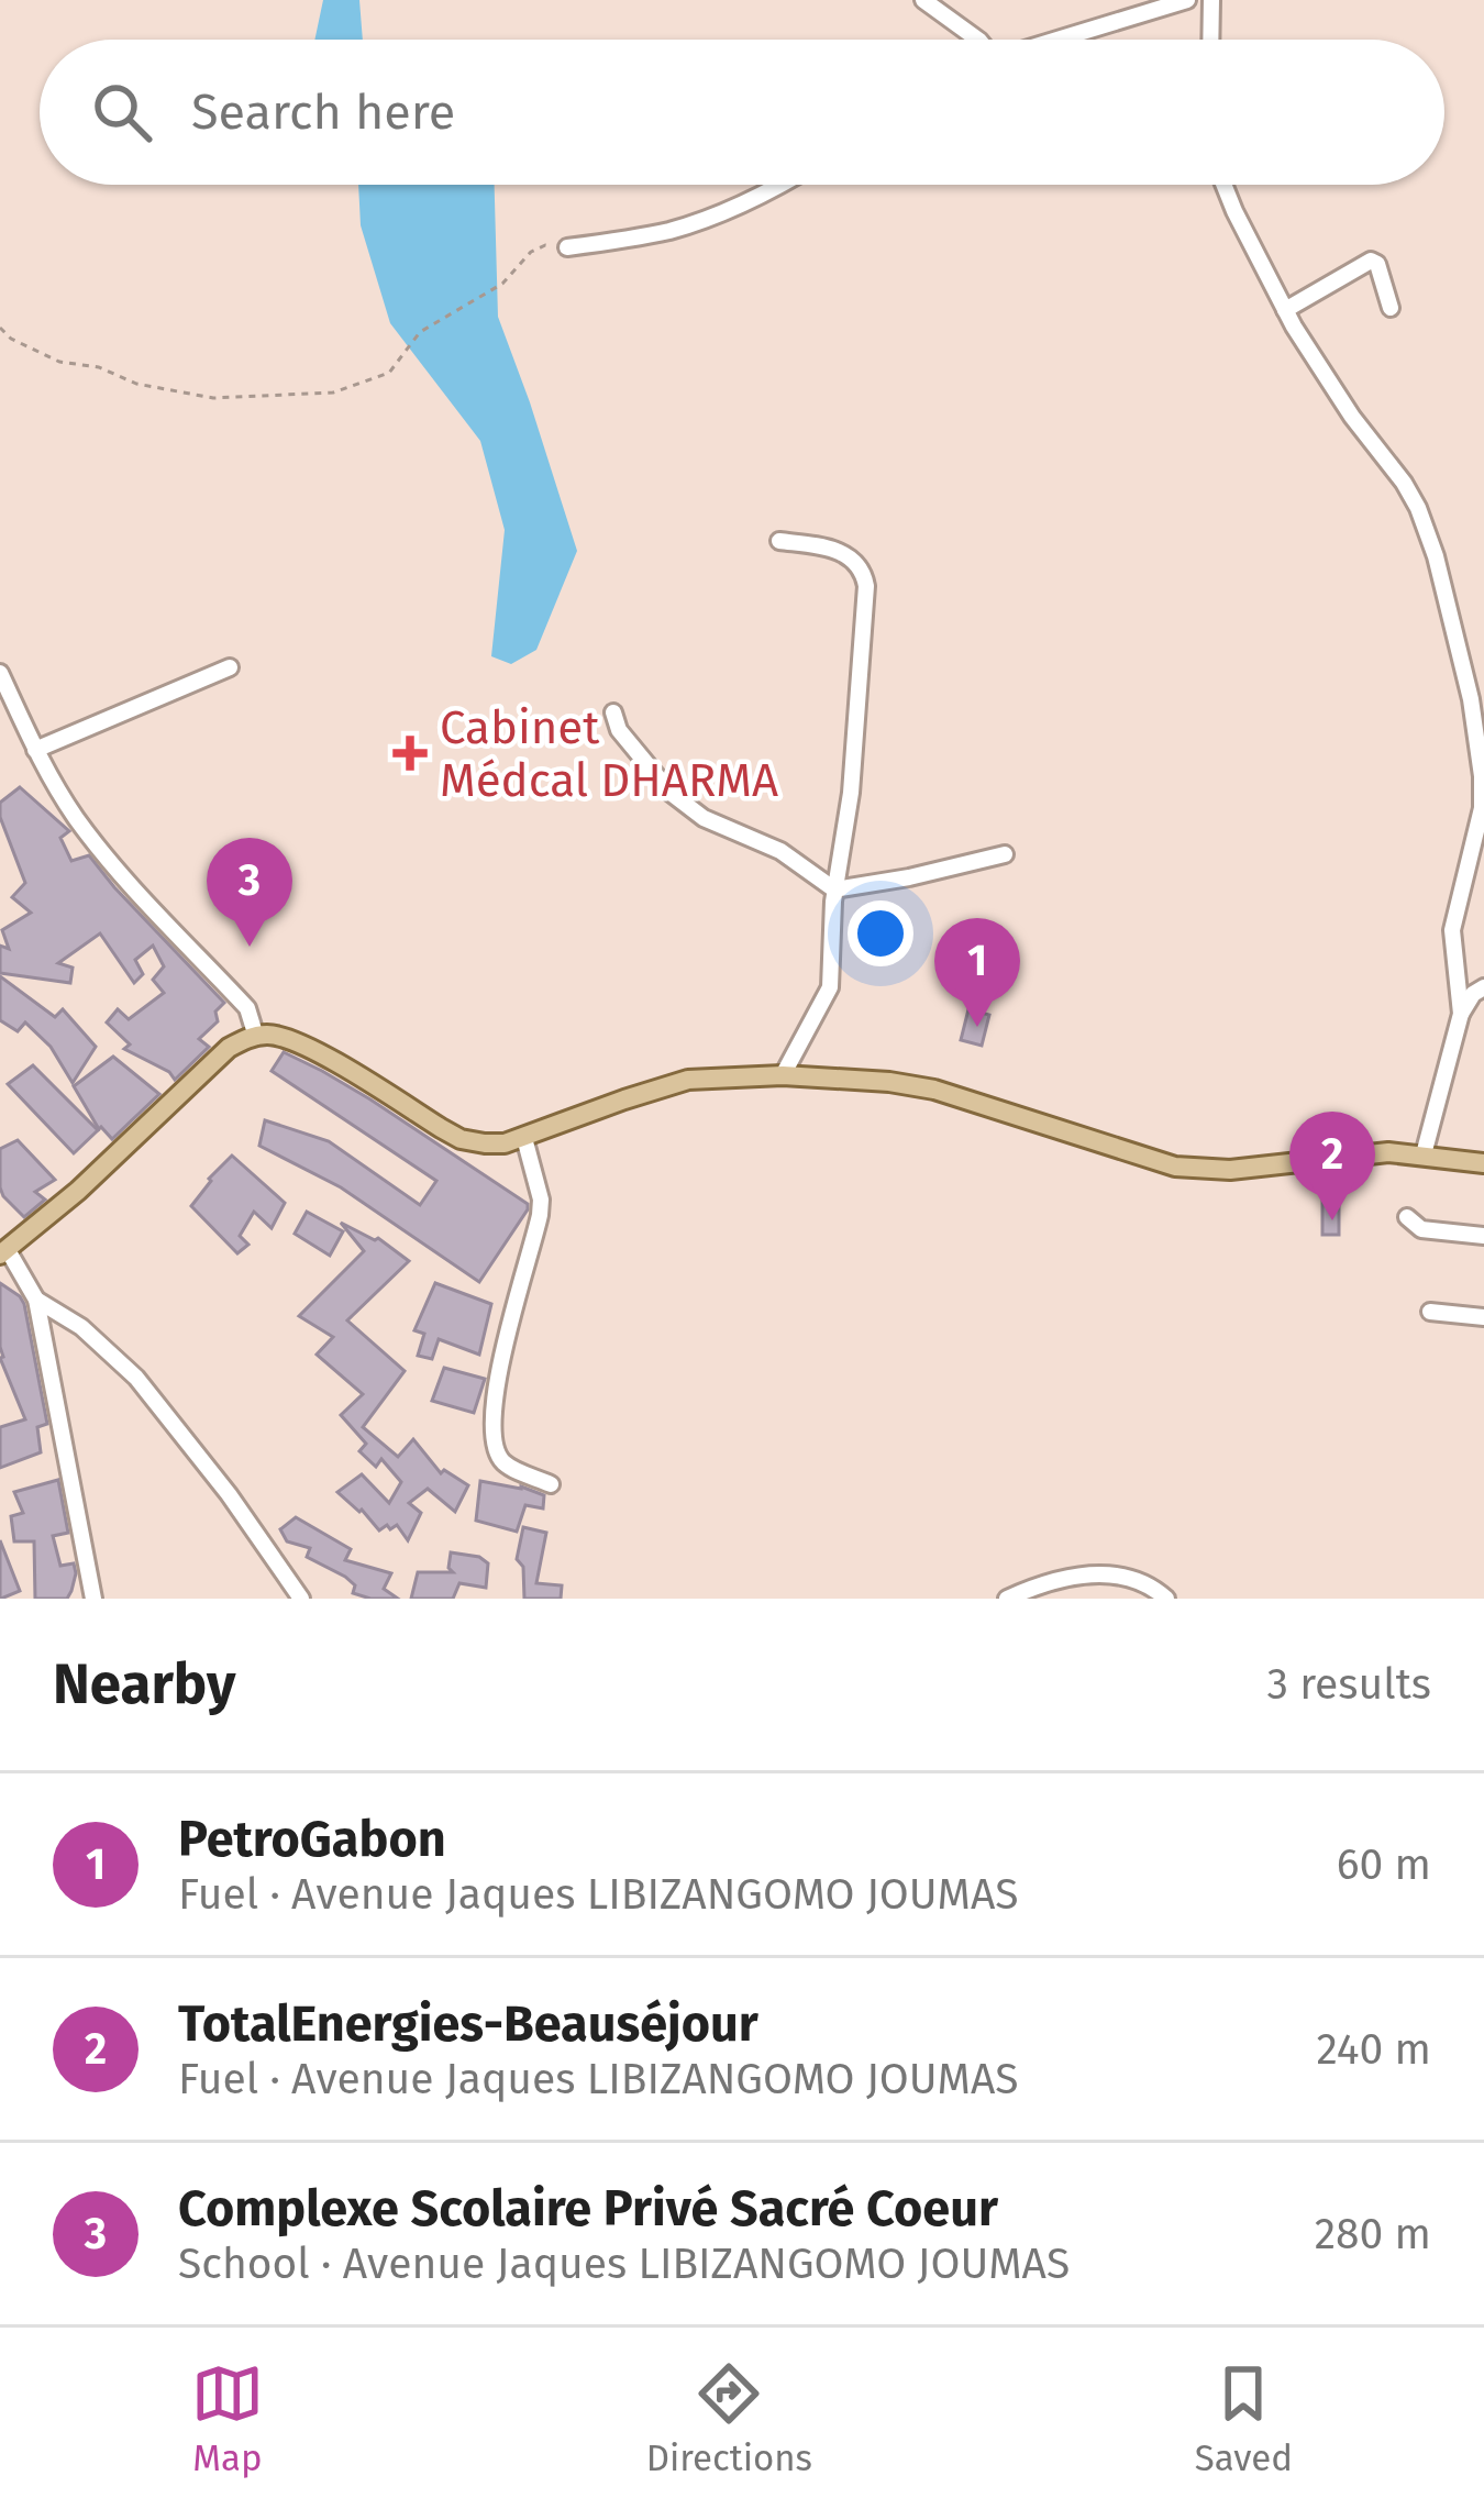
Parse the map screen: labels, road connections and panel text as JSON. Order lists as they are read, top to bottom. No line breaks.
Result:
{"places":{"health":["Cabinet Médcal DHARMA"]},"page":{"search":"Search here","pins":["3","1","2"],"heading":["Nearby","3 results"],"list":[{"mark":"1","name":"PetroGabon","note":"Fuel · Avenue Jaques LIBIZANGOMO JOUMAS","value":"60 m"},{"mark":"2","name":"TotalEnergies-Beauséjour","note":"Fuel · Avenue Jaques LIBIZANGOMO JOUMAS","value":"240 m"},{"mark":"3","name":"Complexe Scolaire Privé Sacré Coeur","note":"School · Avenue Jaques LIBIZANGOMO JOUMAS","value":"280 m"}],"nav":["Map","Directions","Saved"]}}
